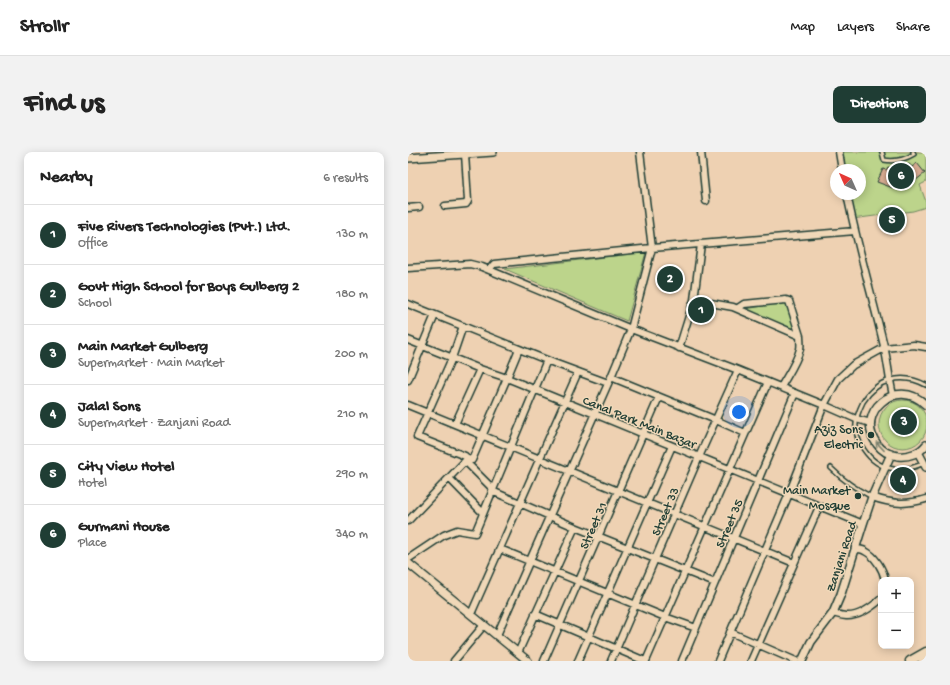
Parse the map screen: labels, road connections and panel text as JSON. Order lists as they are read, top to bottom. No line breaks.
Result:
{"streets":{"street":["Canal Park Main Bazar","Street 33","Street 35","Street 31","Zanjani Road"]},"crossings":[["Canal Park Main Bazar","Street 33"],["Canal Park Main Bazar","Street 35"],["Canal Park Main Bazar","Street 31"],["Canal Park Main Bazar","Zanjani Road"]],"places":["Aziz Sons Electric","Main Market Mosque"],"north":"top left","page":{"header":"Strollr","nav":["Map","Layers","Share"],"buttons":"Directions","title":"Find us","heading":["Nearby","6 results"],"pins":["6","5","2","1","3","4"],"list":[{"mark":"1","name":"Five Rivers Technologies (Pvt.) Ltd.","note":"Office","value":"130 m"},{"mark":"2","name":"Govt High School for Boys Gulberg 2","note":"School","value":"180 m"},{"mark":"3","name":"Main Market Gulberg","note":"Supermarket · Main Market","value":"200 m"},{"mark":"4","name":"Jalal Sons","note":"Supermarket · Zanjani Road","value":"210 m"},{"mark":"5","name":"City View Hotel","note":"Hotel","value":"290 m"},{"mark":"6","name":"Gurmani House","note":"Place","value":"340 m"}],"map_buttons":["+","−"]}}
